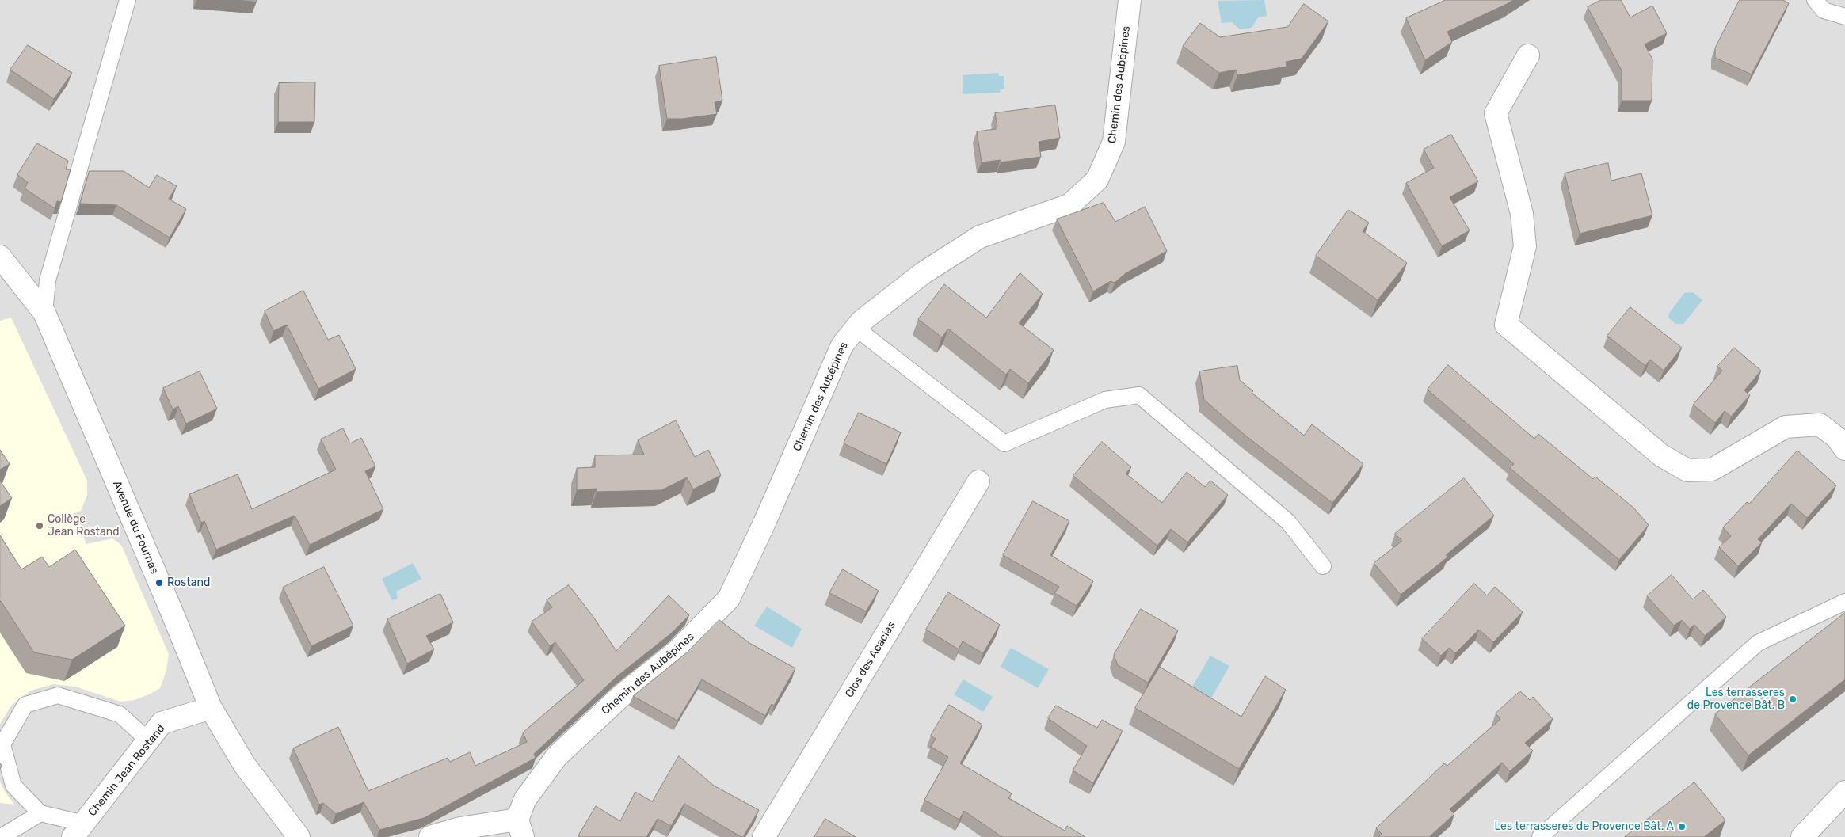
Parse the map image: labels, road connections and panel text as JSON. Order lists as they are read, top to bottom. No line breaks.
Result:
{"streets":{"street":["Chemin des Aubépines","Avenue du Fournas","Clos des Acacias","Chemin Jean Rostand"]},"crossings":[["Avenue du Fournas","Chemin Jean Rostand"]],"places":["Collège Jean Rostand","Rostand","Les terrasseres de Provence Bât. B","Les terrasseres de Provence Bât. A"]}
